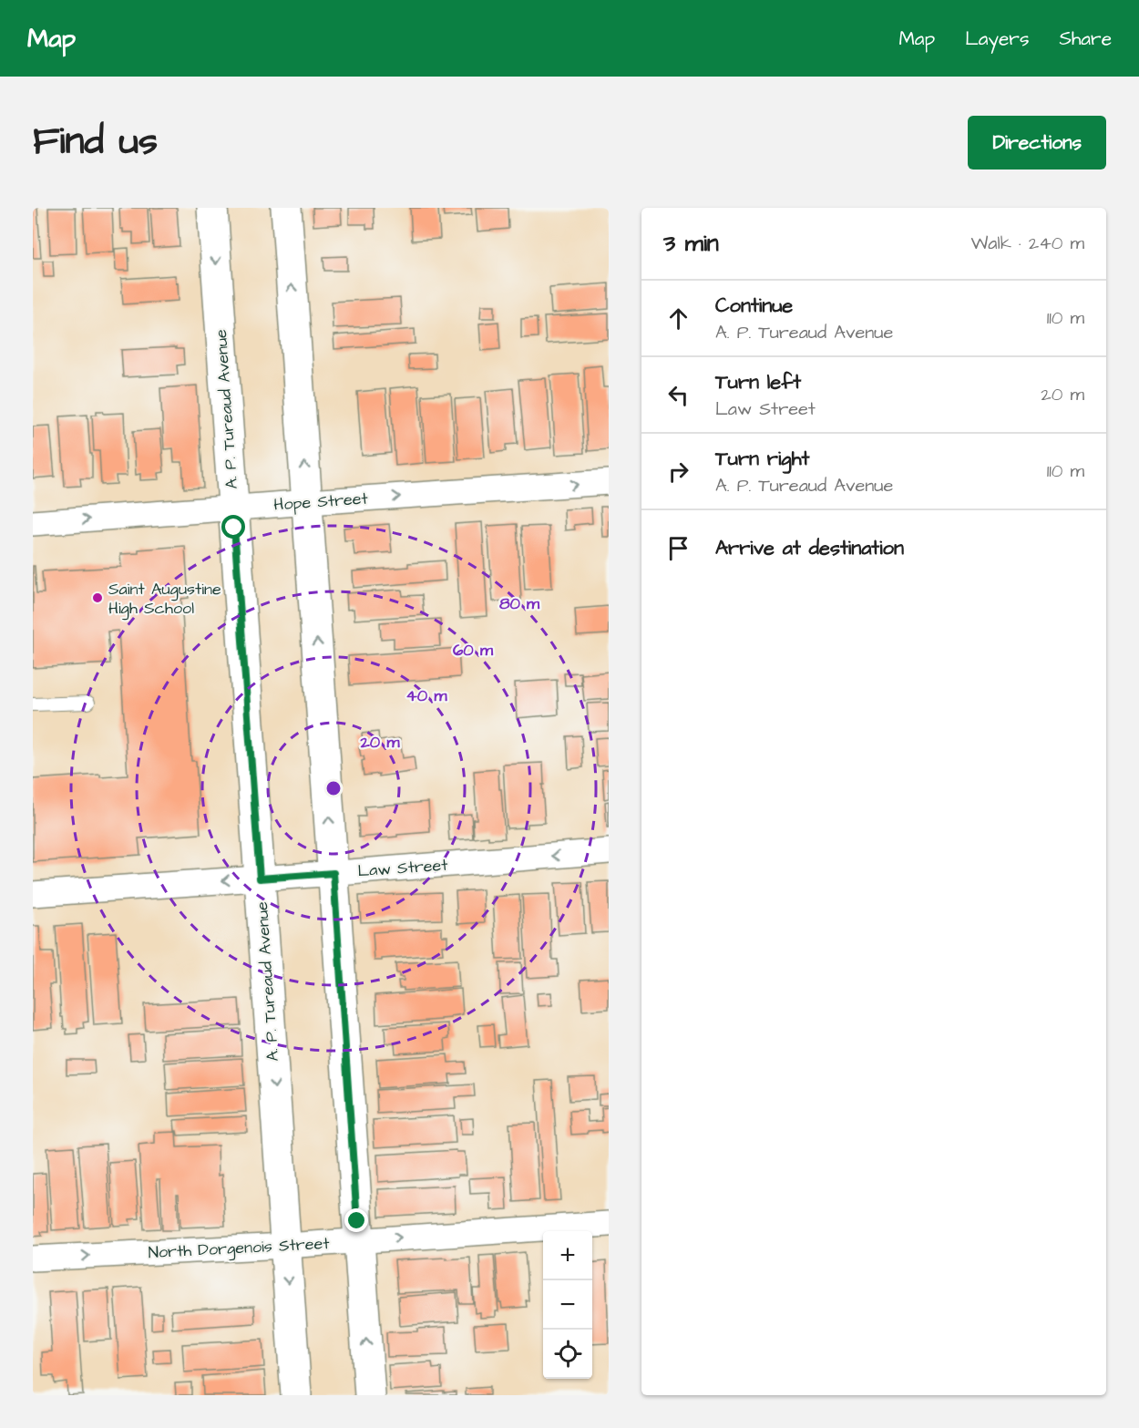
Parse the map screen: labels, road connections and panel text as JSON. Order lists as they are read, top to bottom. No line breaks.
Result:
{"streets":{"street":["A. P. Tureaud Avenue","Hope Street","Law Street","North Dorgenois Street"]},"crossings":[["A. P. Tureaud Avenue","Hope Street"],["A. P. Tureaud Avenue","Law Street"],["A. P. Tureaud Avenue","North Dorgenois Street"]],"one_way":["Hope Street","Law Street","North Dorgenois Street"],"places":["Saint Augustine High School"],"page":{"header":"Map","nav":["Map","Layers","Share"],"title":"Find us","buttons":"Directions","heading":["3 min","Walk · 240 m"],"list":[["Continue","A. P. Tureaud Avenue","110 m"],["Turn left","Law Street","20 m"],["Turn right","A. P. Tureaud Avenue","110 m"],"Arrive at destination"],"map_buttons":["+","−"]},"rings":["80 m","60 m","40 m","20 m"]}
